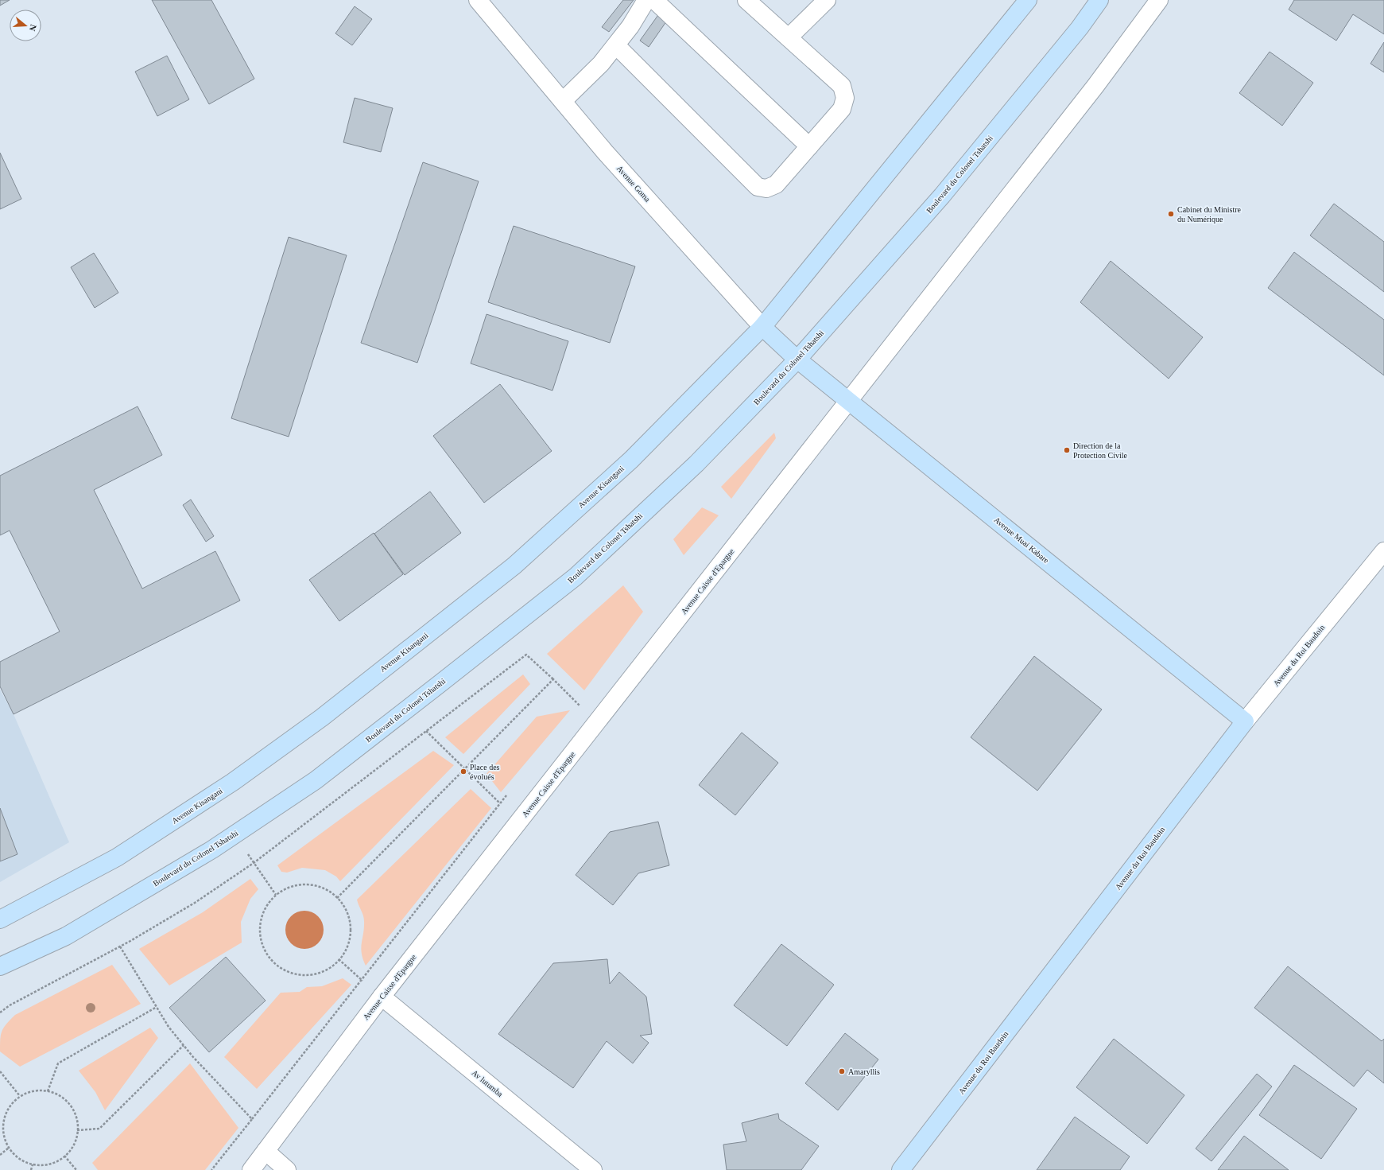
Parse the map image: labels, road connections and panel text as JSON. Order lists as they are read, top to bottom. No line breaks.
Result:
{"streets":{"street":["Boulevard du Colonel Tshatshi","Avenue Goma","Avenue Kisangani","Avenue Muai Kabare","Avenue Caisse d'Epargne","Avenue du Roi Baudoin","Av lutumba"]},"crossings":[["Boulevard du Colonel Tshatshi","Avenue Goma"],["Boulevard du Colonel Tshatshi","Avenue Muai Kabare"],["Avenue Goma","Avenue Kisangani"],["Avenue Goma","Avenue Muai Kabare"],["Avenue Muai Kabare","Avenue Caisse d'Epargne"],["Avenue Muai Kabare","Avenue du Roi Baudoin"],["Avenue Caisse d'Epargne","Av lutumba"]],"places":["Cabinet du Ministre du Numérique","Direction de la Protection Civile","Place des évolués","Amaryllis"],"north":"right"}
